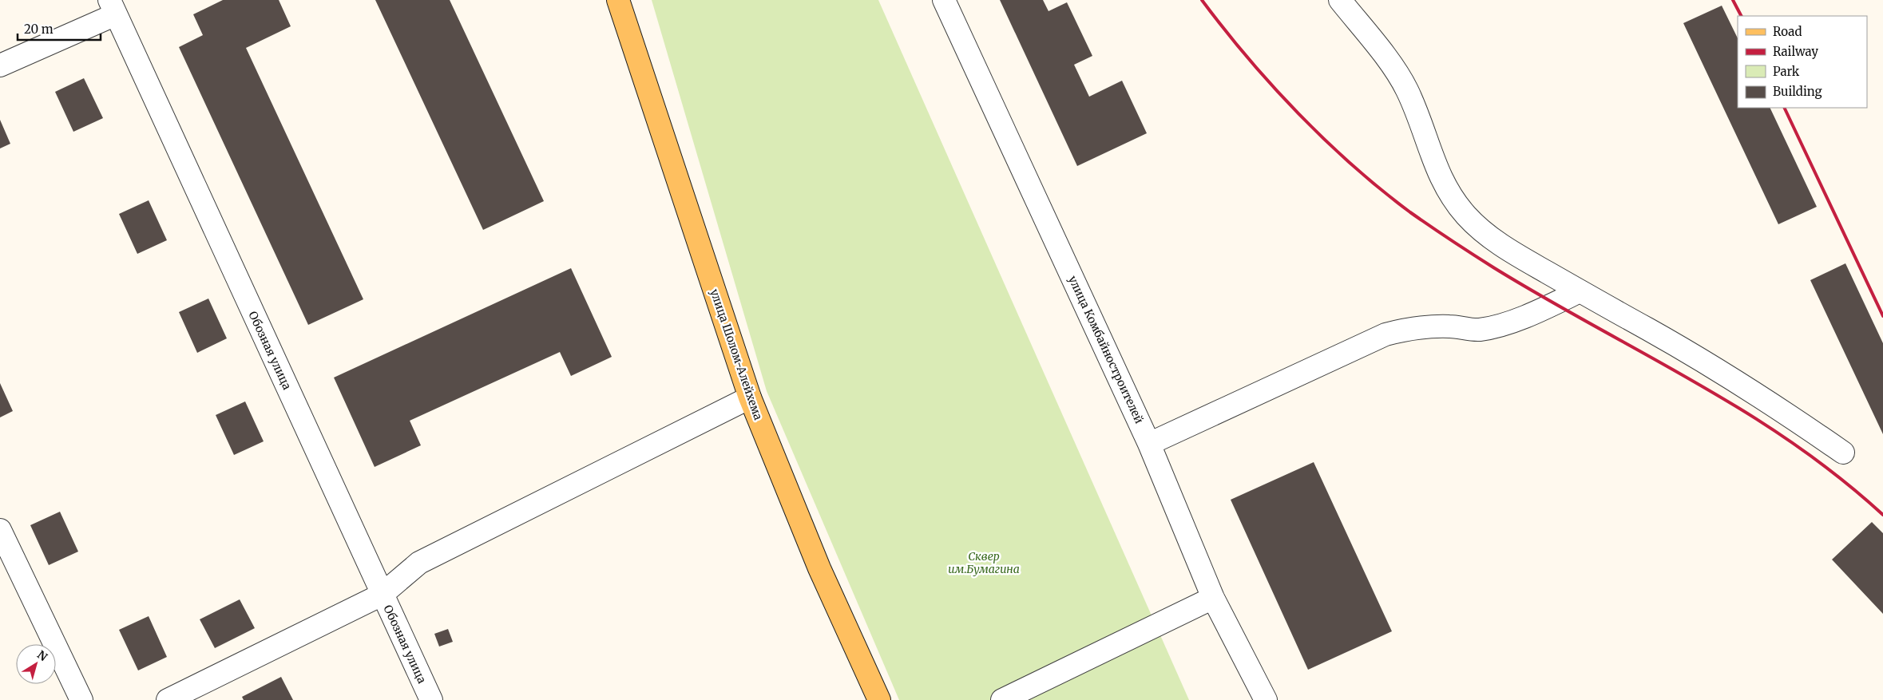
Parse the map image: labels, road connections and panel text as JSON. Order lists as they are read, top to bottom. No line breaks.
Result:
{"streets":{"main road":["улица Шолом-Алейхема"],"street":["улица Комбайностроителей","Обозная улица"]},"parks":["Сквер им.Бумагина"],"legend":["Road","Railway","Park","Building"],"scale_bar":"20 m","north":"top right"}
